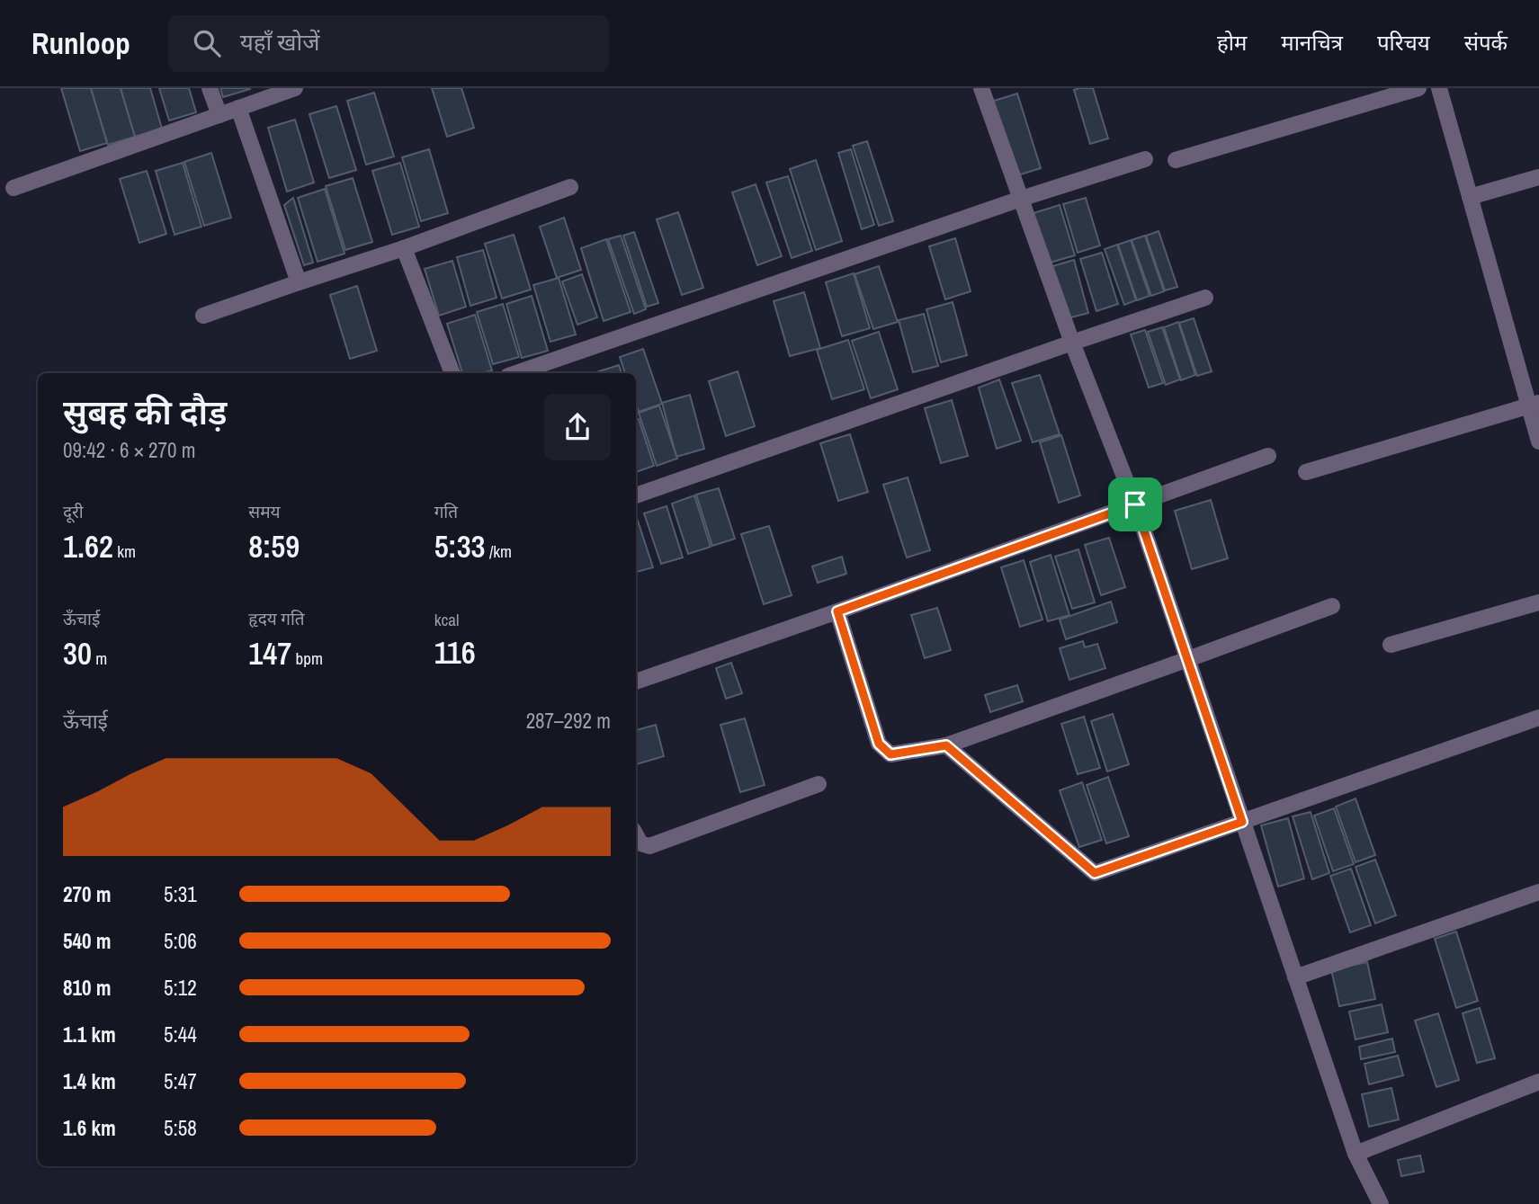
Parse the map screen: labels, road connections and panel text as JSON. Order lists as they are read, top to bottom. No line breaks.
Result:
{"page":{"header":"Runloop","search":"यहाँ खोजें","nav":["होम","मानचित्र","परिचय","संपर्क"],"heading":["सुबह की दौड़","09:42 · 6 × 270 m"],"stats":[["दूरी","1.62 km"],["समय","8:59"],["गति","5:33 /km"],["ऊँचाई","30 m"],["हृदय गति","147 bpm"],["kcal","116"]],"chart":["ऊँचाई","287–292 m"],"list":[{"name":"270 m","note":"5:31"},{"name":"540 m","note":"5:06"},{"name":"810 m","note":"5:12"},{"name":"1.1 km","note":"5:44"},{"name":"1.4 km","note":"5:47"},{"name":"1.6 km","note":"5:58"}]}}
